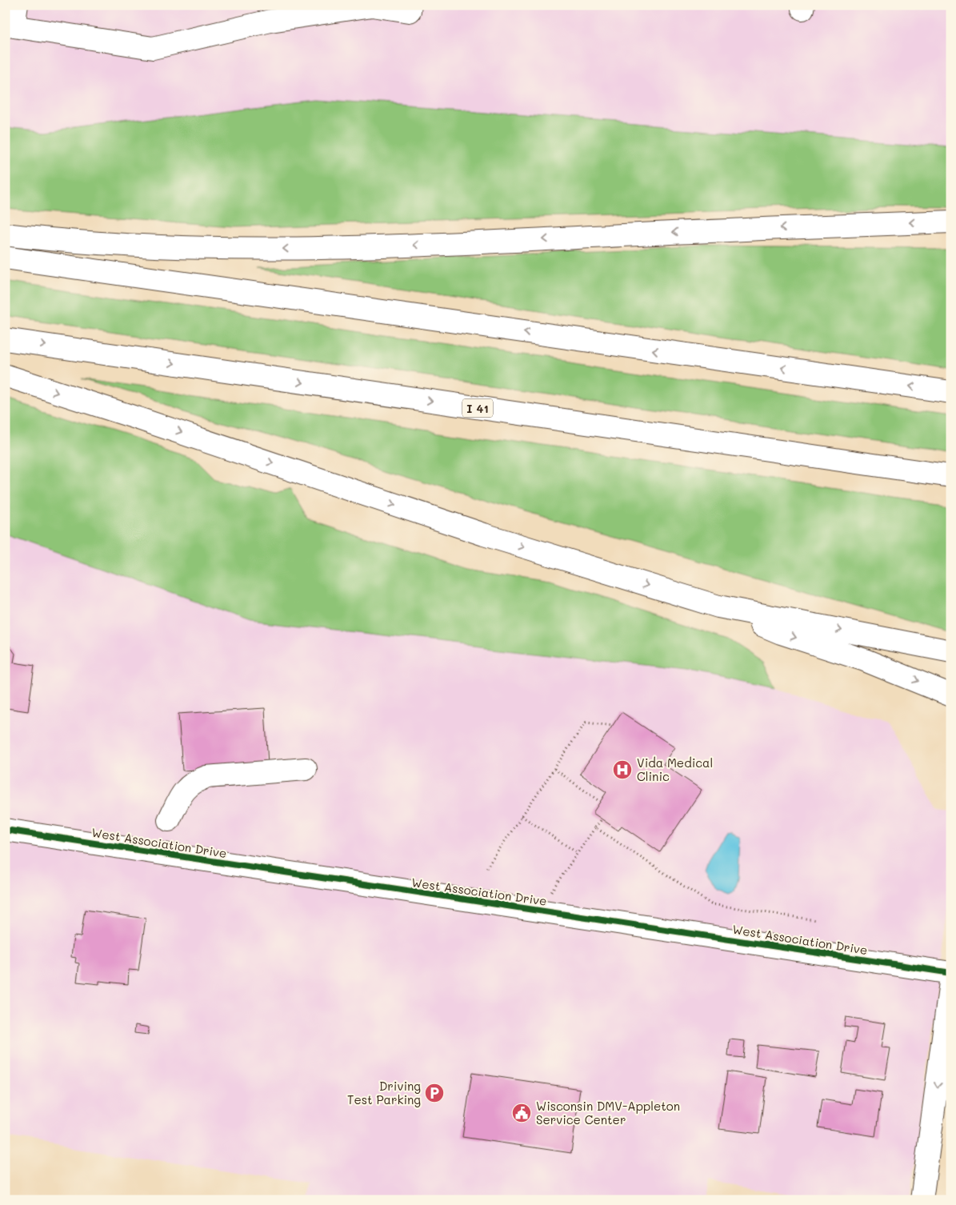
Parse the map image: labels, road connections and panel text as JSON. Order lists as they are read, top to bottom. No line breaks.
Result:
{"streets":{"main road":["I 41","West Association Drive"]},"places":{"hospital":["Vida Medical Clinic"],"parking":["Driving Test Parking"],"public building":["Wisconsin DMV-Appleton Service Center"]}}
